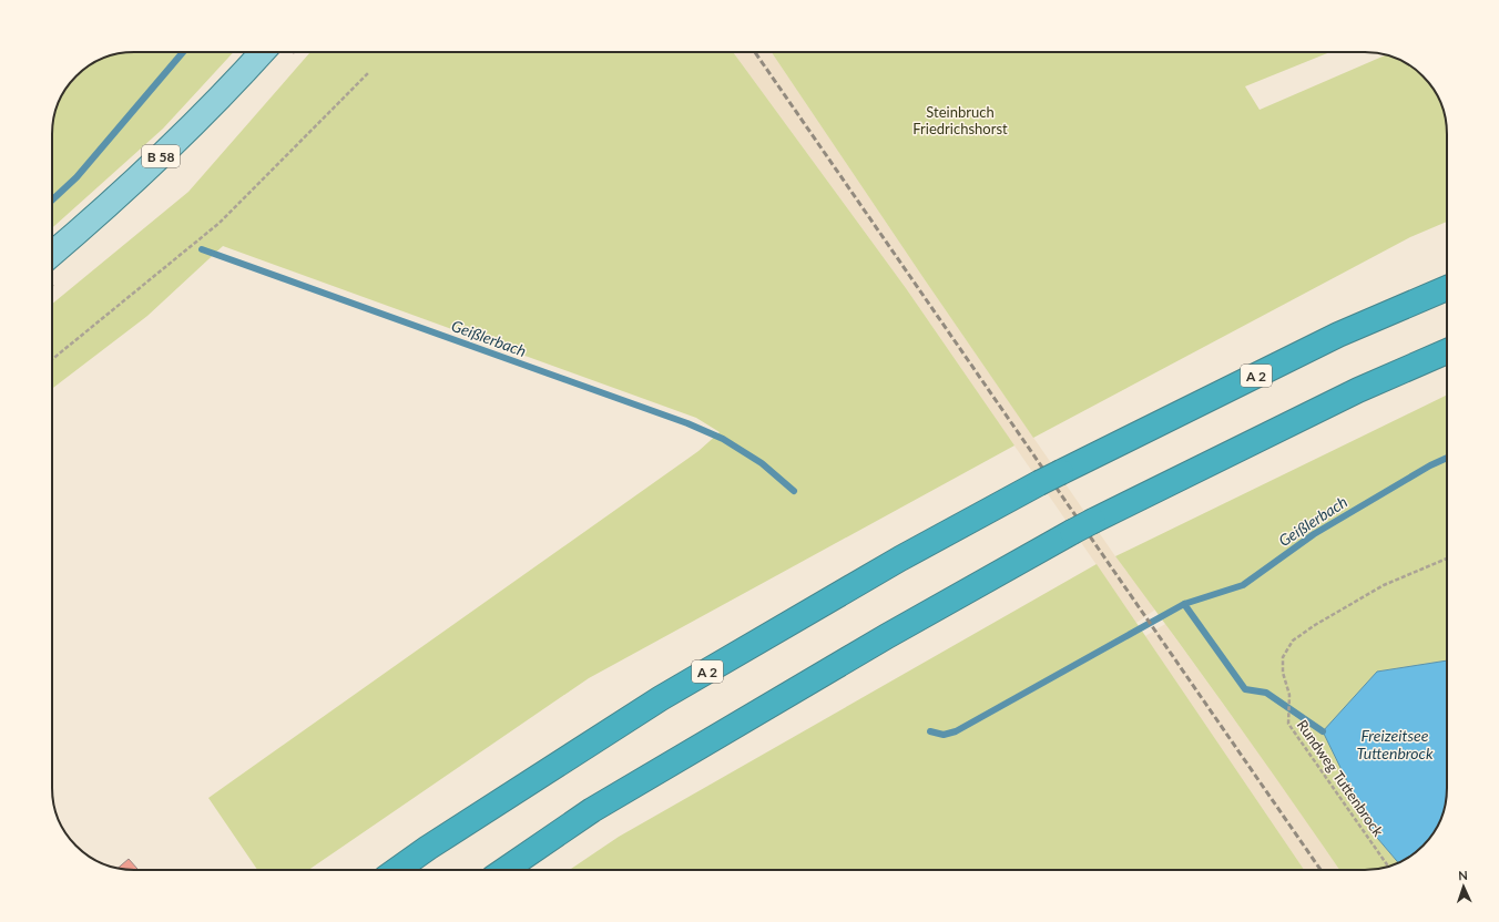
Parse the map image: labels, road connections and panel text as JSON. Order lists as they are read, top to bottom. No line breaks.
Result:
{"streets":{"highway":["A 2"],"main road":["B 58"],"path":["Rundweg Tuttenbrock"]},"water":["Geißlerbach","Freizeitsee Tuttenbrock"],"parks":["Steinbruch Friedrichshorst"],"north":"top"}
